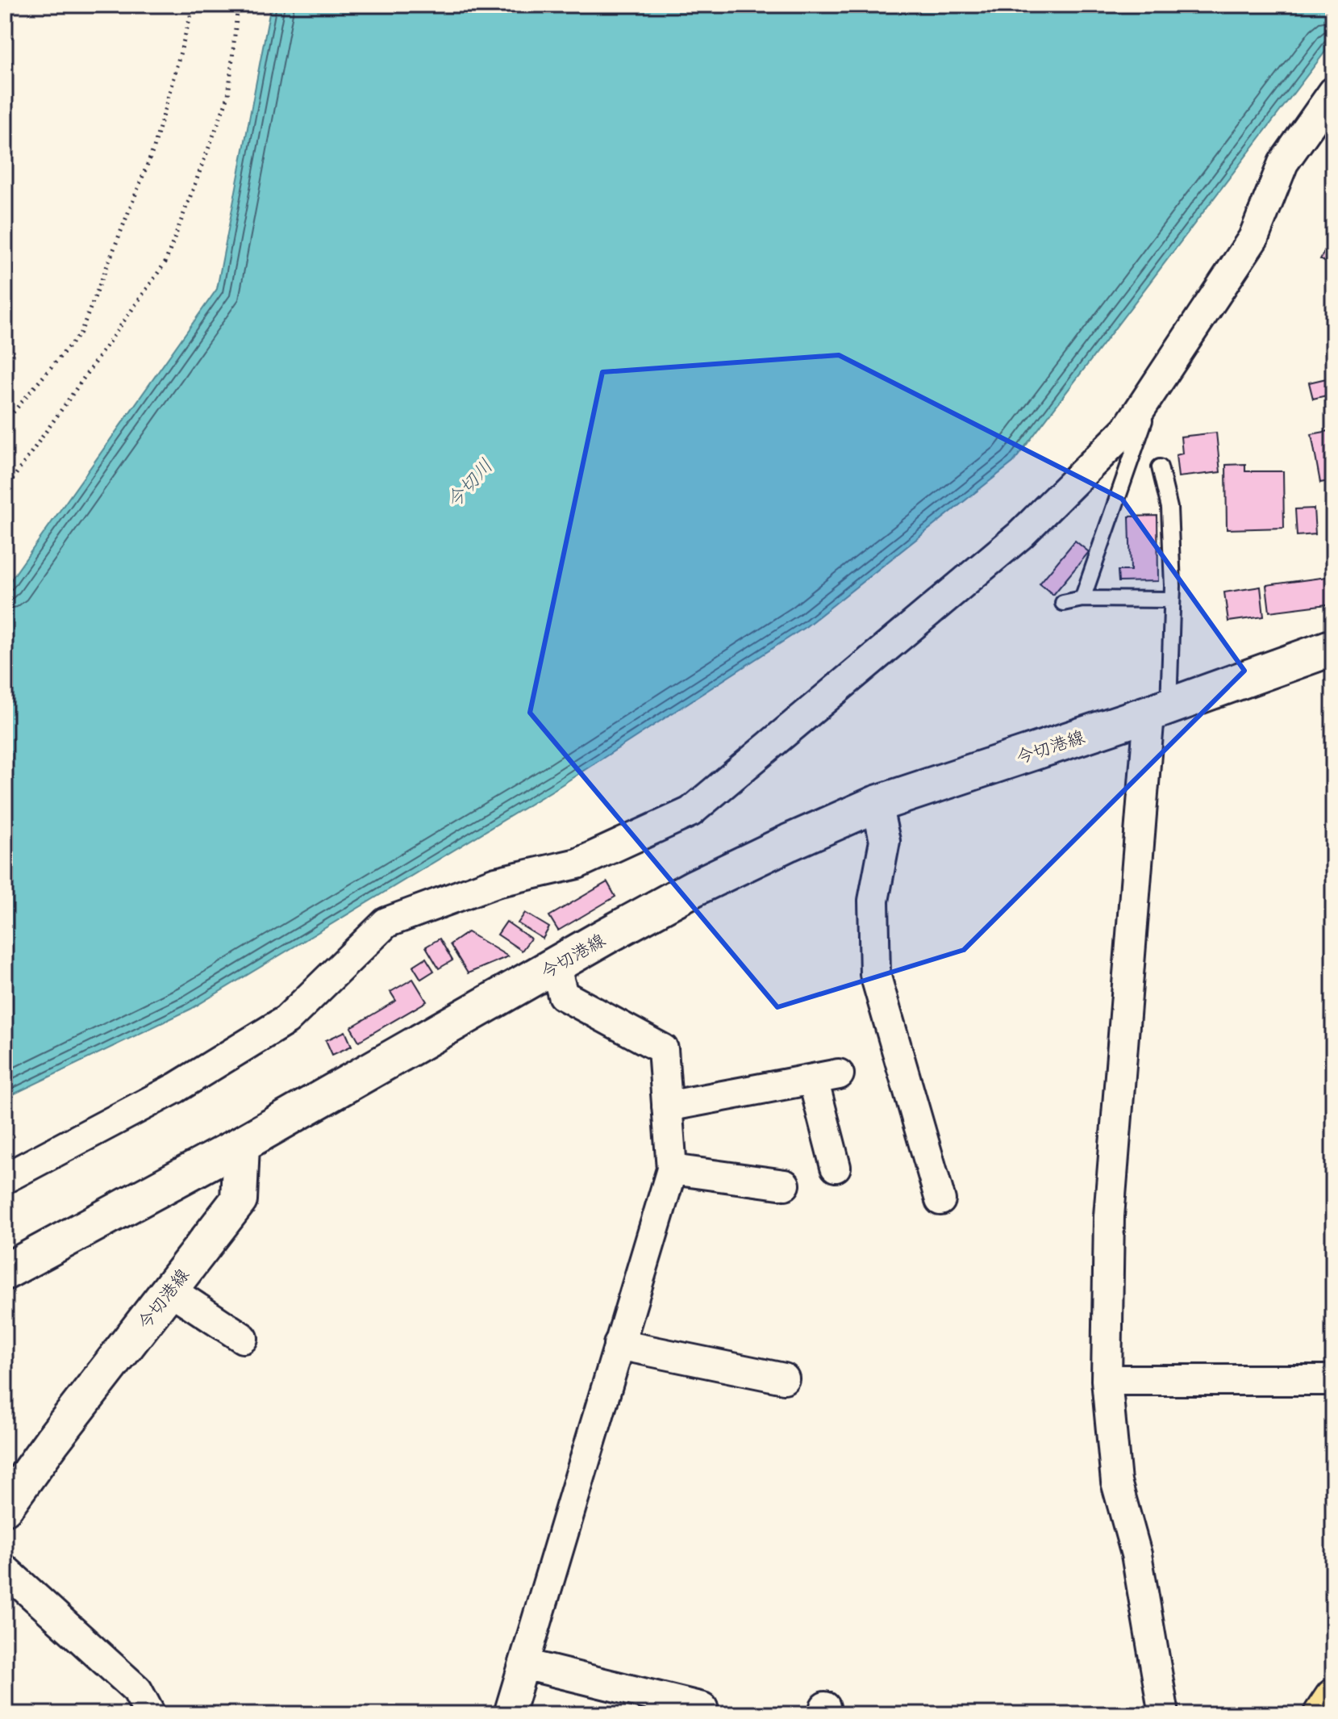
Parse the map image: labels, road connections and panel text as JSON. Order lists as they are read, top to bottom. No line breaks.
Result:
{"streets":{"main road":["今切港線"]},"water":["今切川"]}
